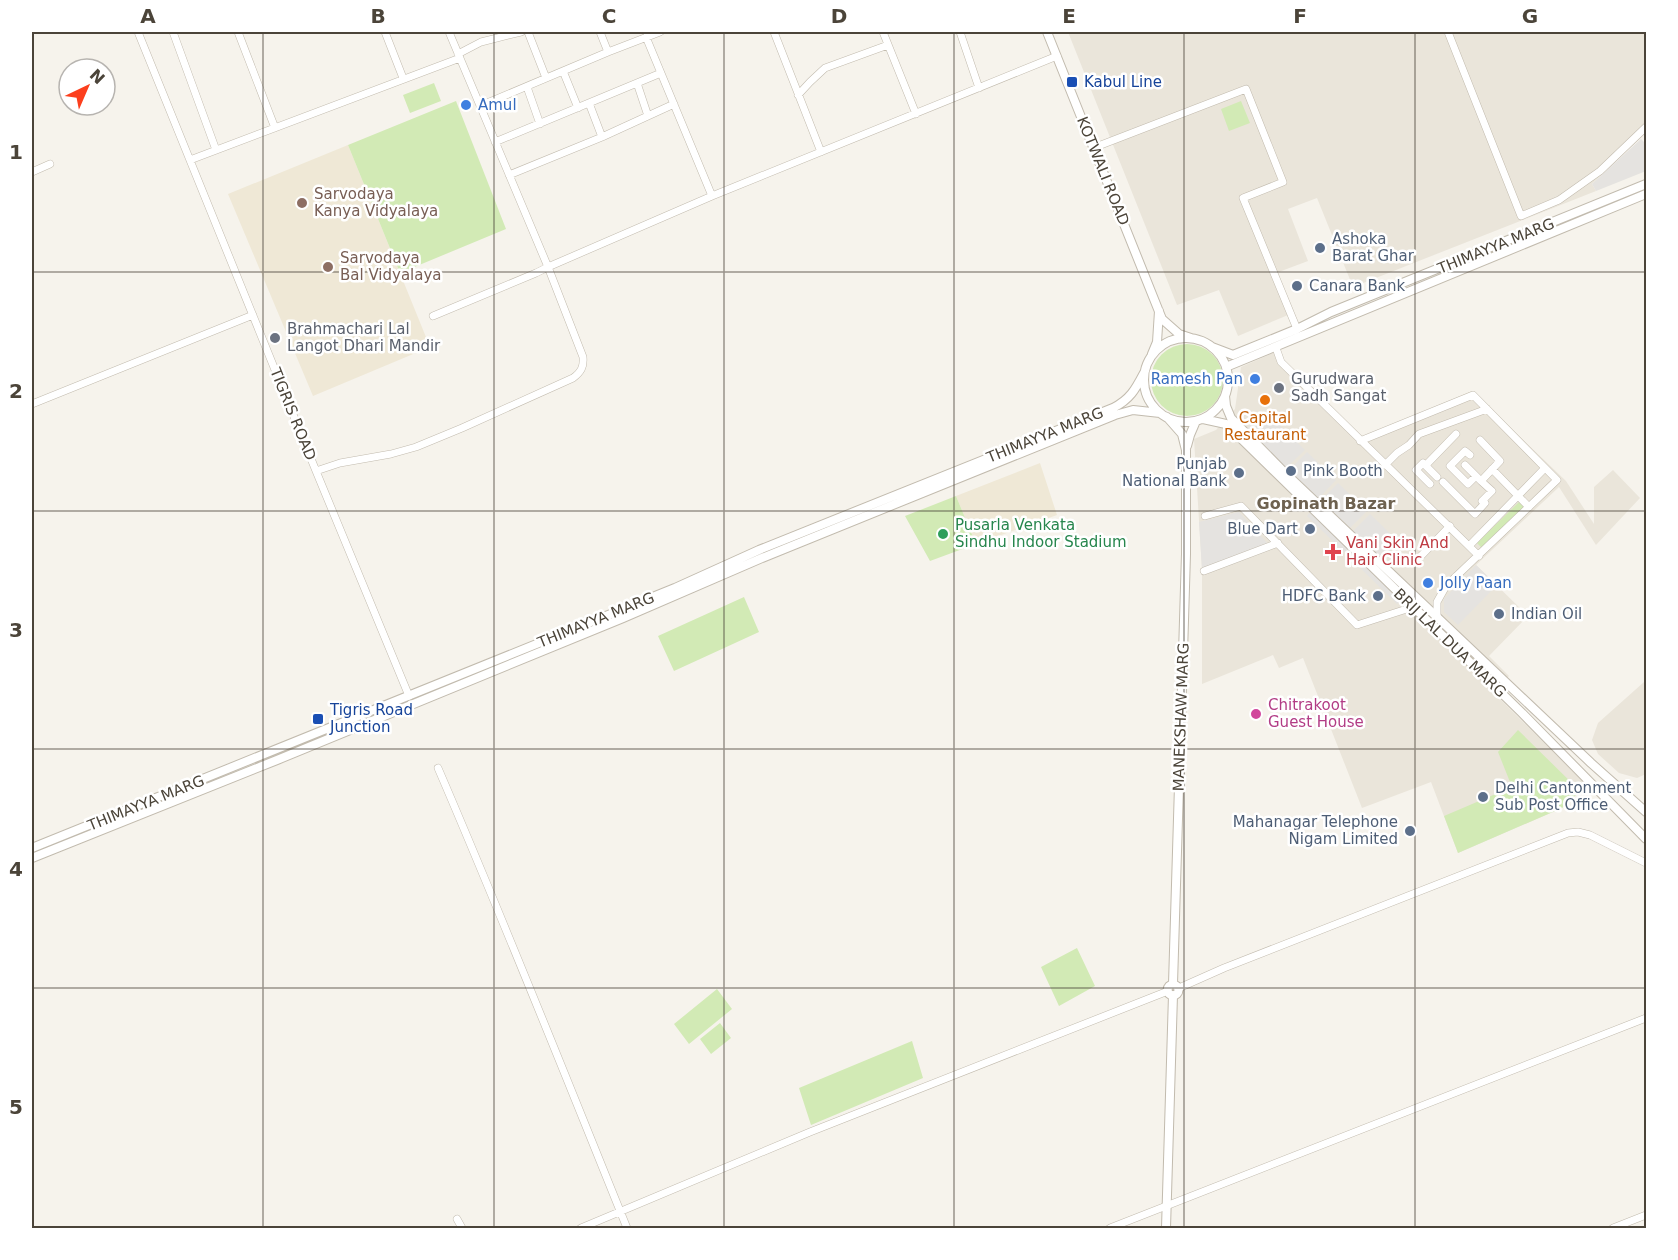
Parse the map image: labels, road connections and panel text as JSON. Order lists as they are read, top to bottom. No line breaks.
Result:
{"streets":{"street":["KOTWALI ROAD","THIMAYYA MARG","TIGRIS ROAD","BRIJ LAL DUA MARG","MANEKSHAW MARG"]},"crossings":[["THIMAYYA MARG","TIGRIS ROAD"],["THIMAYYA MARG","MANEKSHAW MARG"]],"districts":["Gopinath Bazar"],"places":{"transit":["Kabul Line","Tigris Road Junction"],"other":["Amul","Sarvodaya Kanya Vidyalaya","Ashoka Barat Ghar","Sarvodaya Bal Vidyalaya","Canara Bank","Brahmachari Lal Langot Dhari Mandir","Ramesh Pan","Gurudwara Sadh Sangat","Capital Restaurant","Pink Booth","Punjab National Bank","Blue Dart","Pusarla Venkata Sindhu Indoor Stadium","Jolly Paan","HDFC Bank","Indian Oil","Chitrakoot Guest House","Delhi Cantonment Sub Post Office","Mahanagar Telephone Nigam Limited"],"health":["Vani Skin And Hair Clinic"]},"north":"top right","grid":{"columns":["A","B","C","D","E","F","G"],"rows":["1","2","3","4","5"]}}
